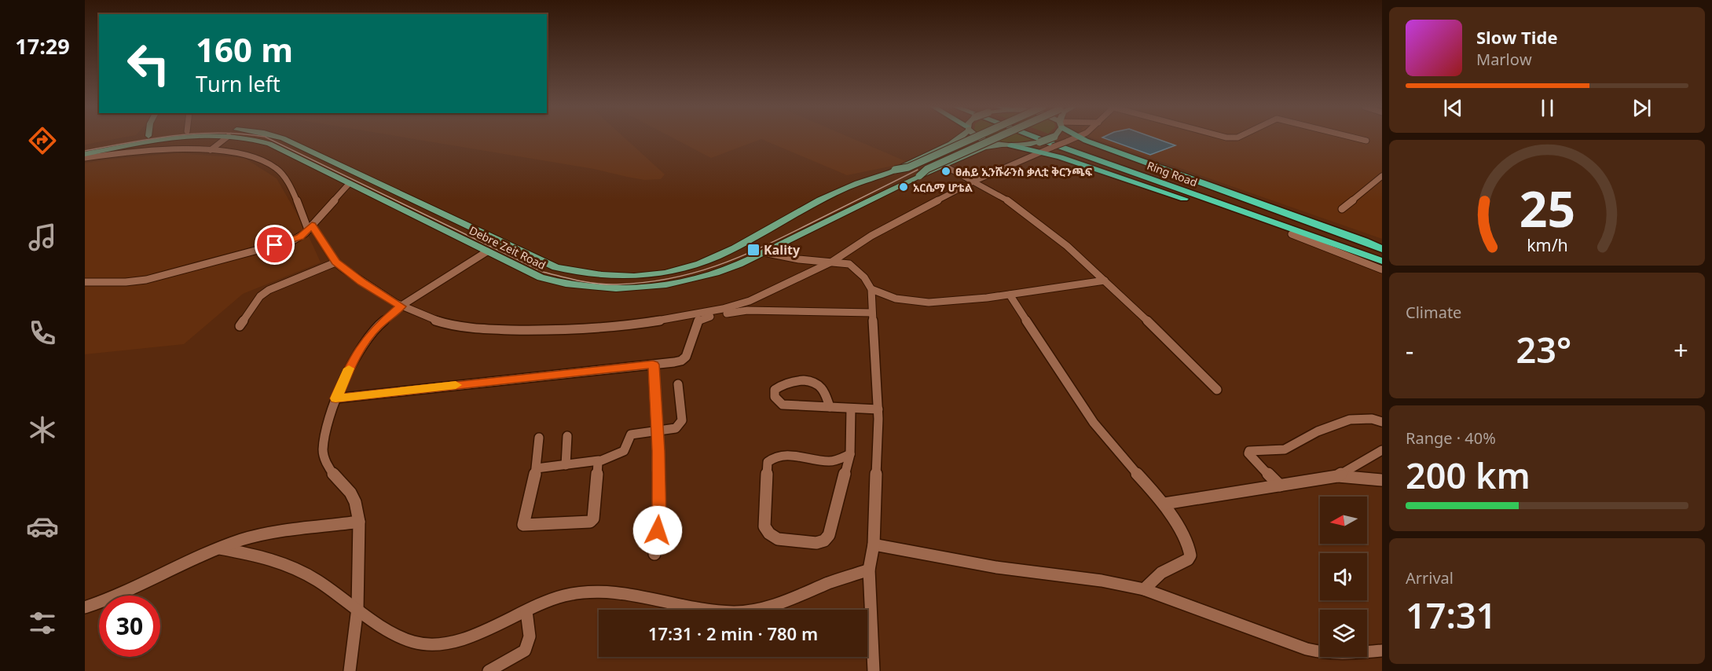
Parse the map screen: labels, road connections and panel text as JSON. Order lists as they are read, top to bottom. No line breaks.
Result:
{"streets":{"highway":["Ring Road"],"main road":["Debre Zeit Road"]},"places":{"other":["ፀሐይ ኢንሹራንስ ቃሊቲ ቅርንጫፍ","አርሴማ ሆቴል"],"transit":["Kality"]},"north":"left","page":{"tabs":"17:29","turn":["160 m","Turn left"],"song":["Slow Tide","Marlow"],"tile":["Climate",["Range · 40%","200 km"],["Arrival","17:31"]],"heat":["−","23°","+"],"limit":"30","trip":"17:31 · 2 min · 780 m","gauge":["25","km/h"]}}
